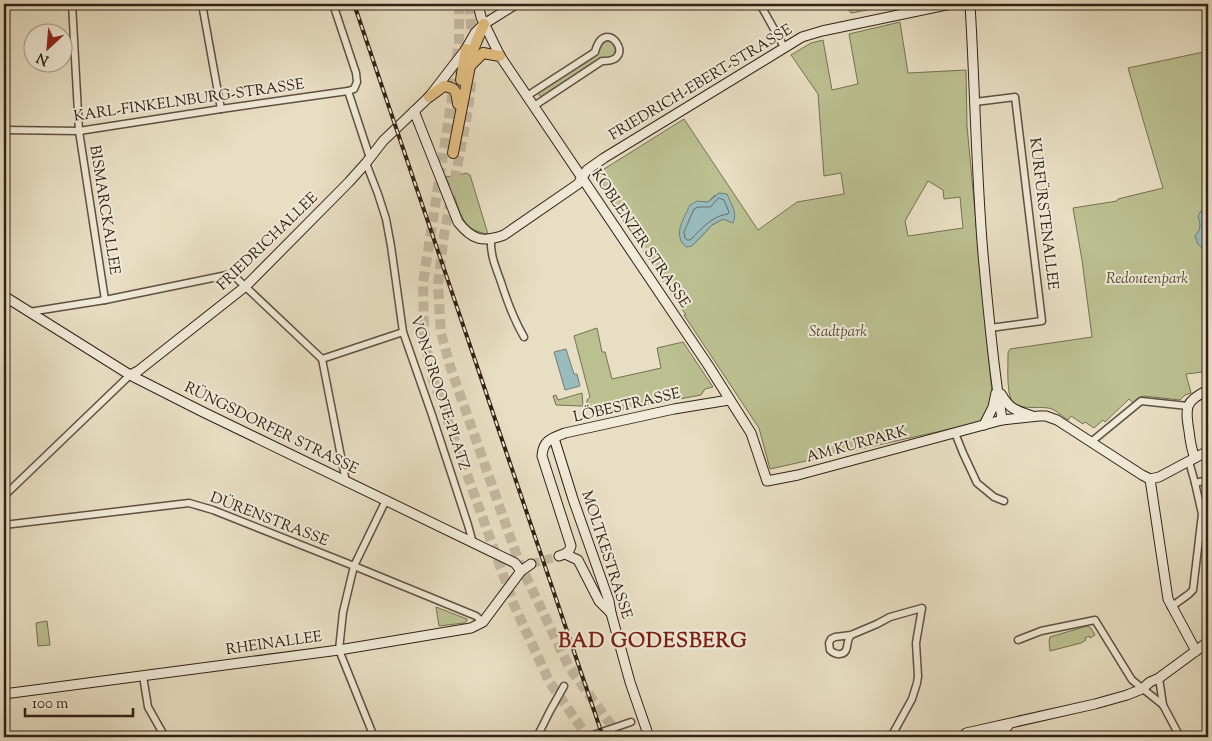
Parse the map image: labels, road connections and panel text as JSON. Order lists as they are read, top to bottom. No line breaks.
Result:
{"streets":{"street":["FRIEDRICH-EBERT-STRASSE","KARL-FINKELNBURG-STRASSE","BISMARCKALLEE","KURFÜRSTENALLEE","KOBLENZER STRASSE","FRIEDRICHALLEE","VON-GROOTE-PLATZ","LÖBESTRASSE","RÜNGSDORFER STRASSE","AM KURPARK","DÜRENSTRASSE","MOLTKESTRASSE","RHEINALLEE"]},"crossings":[["FRIEDRICH-EBERT-STRASSE","KOBLENZER STRASSE"],["KARL-FINKELNBURG-STRASSE","BISMARCKALLEE"],["KARL-FINKELNBURG-STRASSE","VON-GROOTE-PLATZ"],["KOBLENZER STRASSE","FRIEDRICHALLEE"],["KOBLENZER STRASSE","LÖBESTRASSE"],["KOBLENZER STRASSE","AM KURPARK"],["FRIEDRICHALLEE","VON-GROOTE-PLATZ"],["FRIEDRICHALLEE","RÜNGSDORFER STRASSE"],["VON-GROOTE-PLATZ","RÜNGSDORFER STRASSE"],["LÖBESTRASSE","MOLTKESTRASSE"],["DÜRENSTRASSE","RHEINALLEE"]],"districts":["BAD GODESBERG"],"parks":["Redoutenpark","Stadtpark"],"scale_bar":"100 m","north":"bottom left"}
